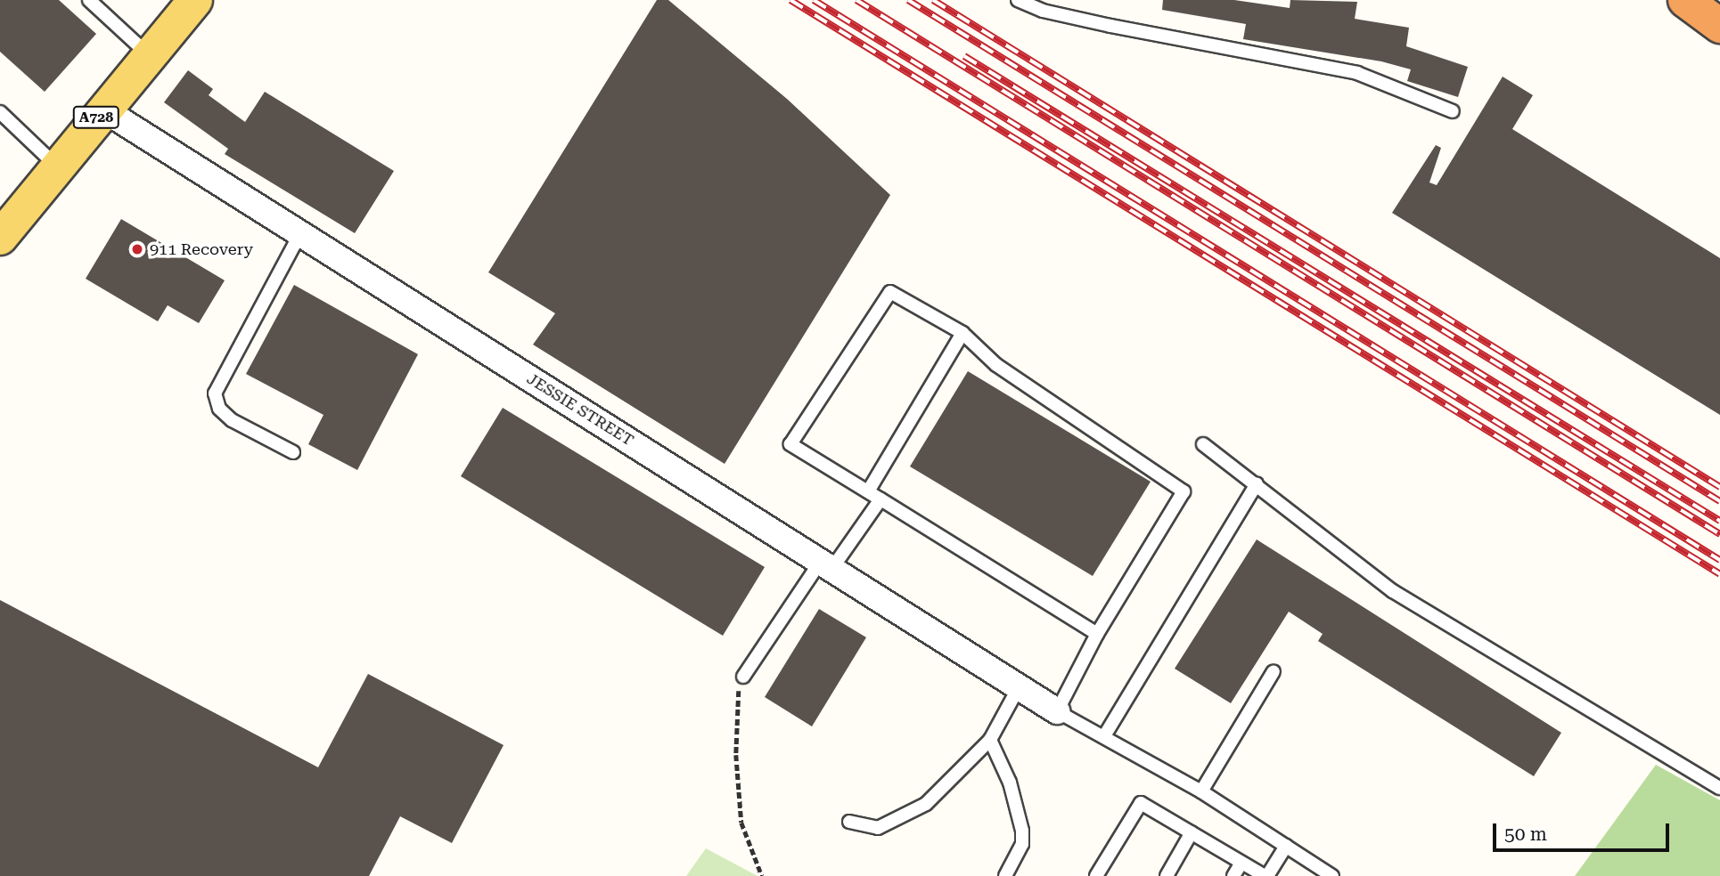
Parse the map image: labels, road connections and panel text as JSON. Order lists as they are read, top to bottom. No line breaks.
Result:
{"streets":{"main road":["A728"],"street":["JESSIE STREET"]},"crossings":[["A728","JESSIE STREET"]],"places":["911 Recovery"],"scale_bar":"50 m"}
